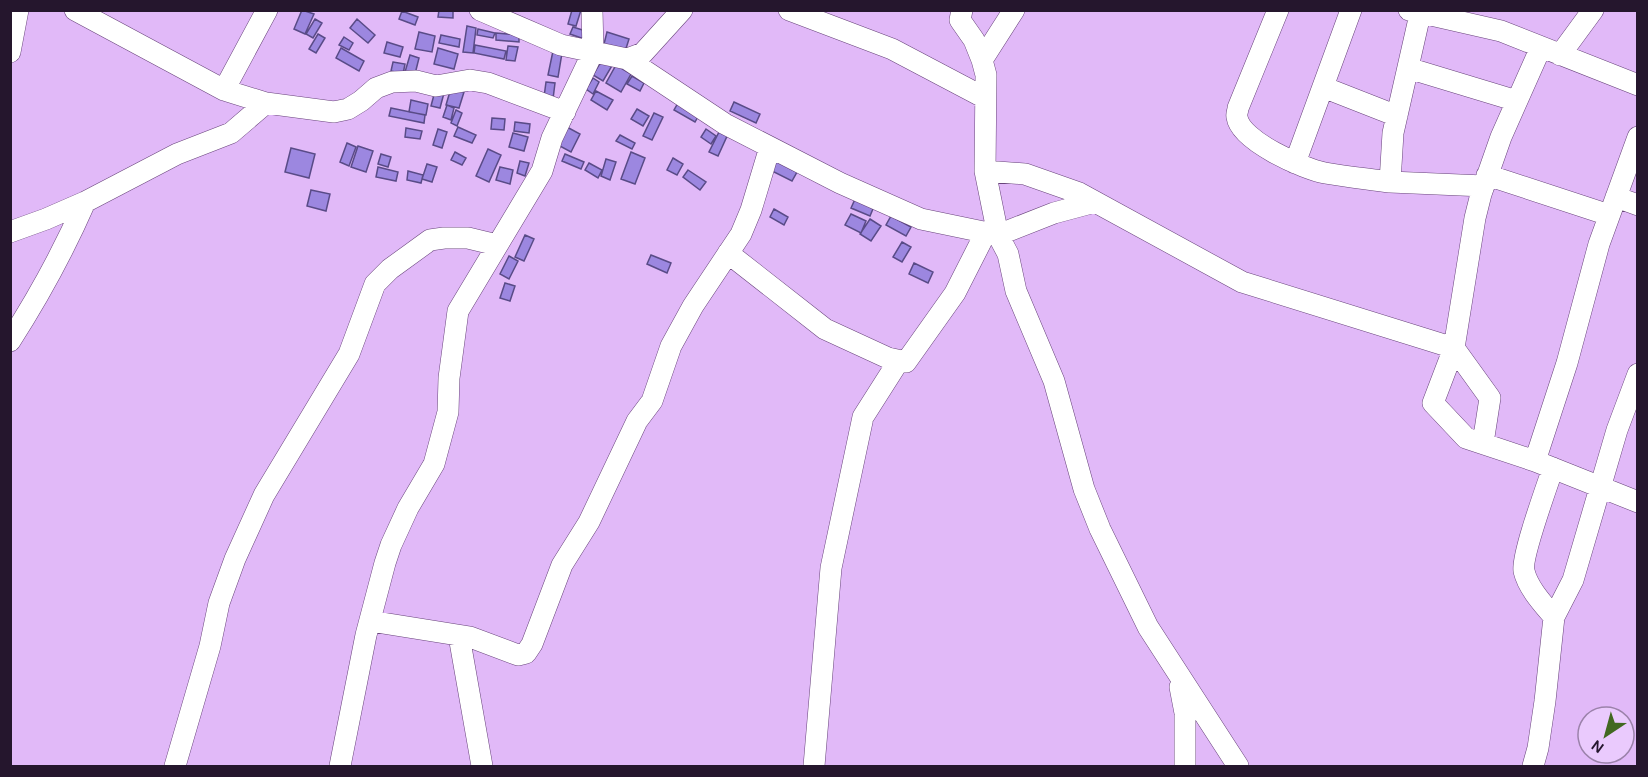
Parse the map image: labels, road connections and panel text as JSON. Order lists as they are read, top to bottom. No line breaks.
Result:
{"north":"bottom left"}
